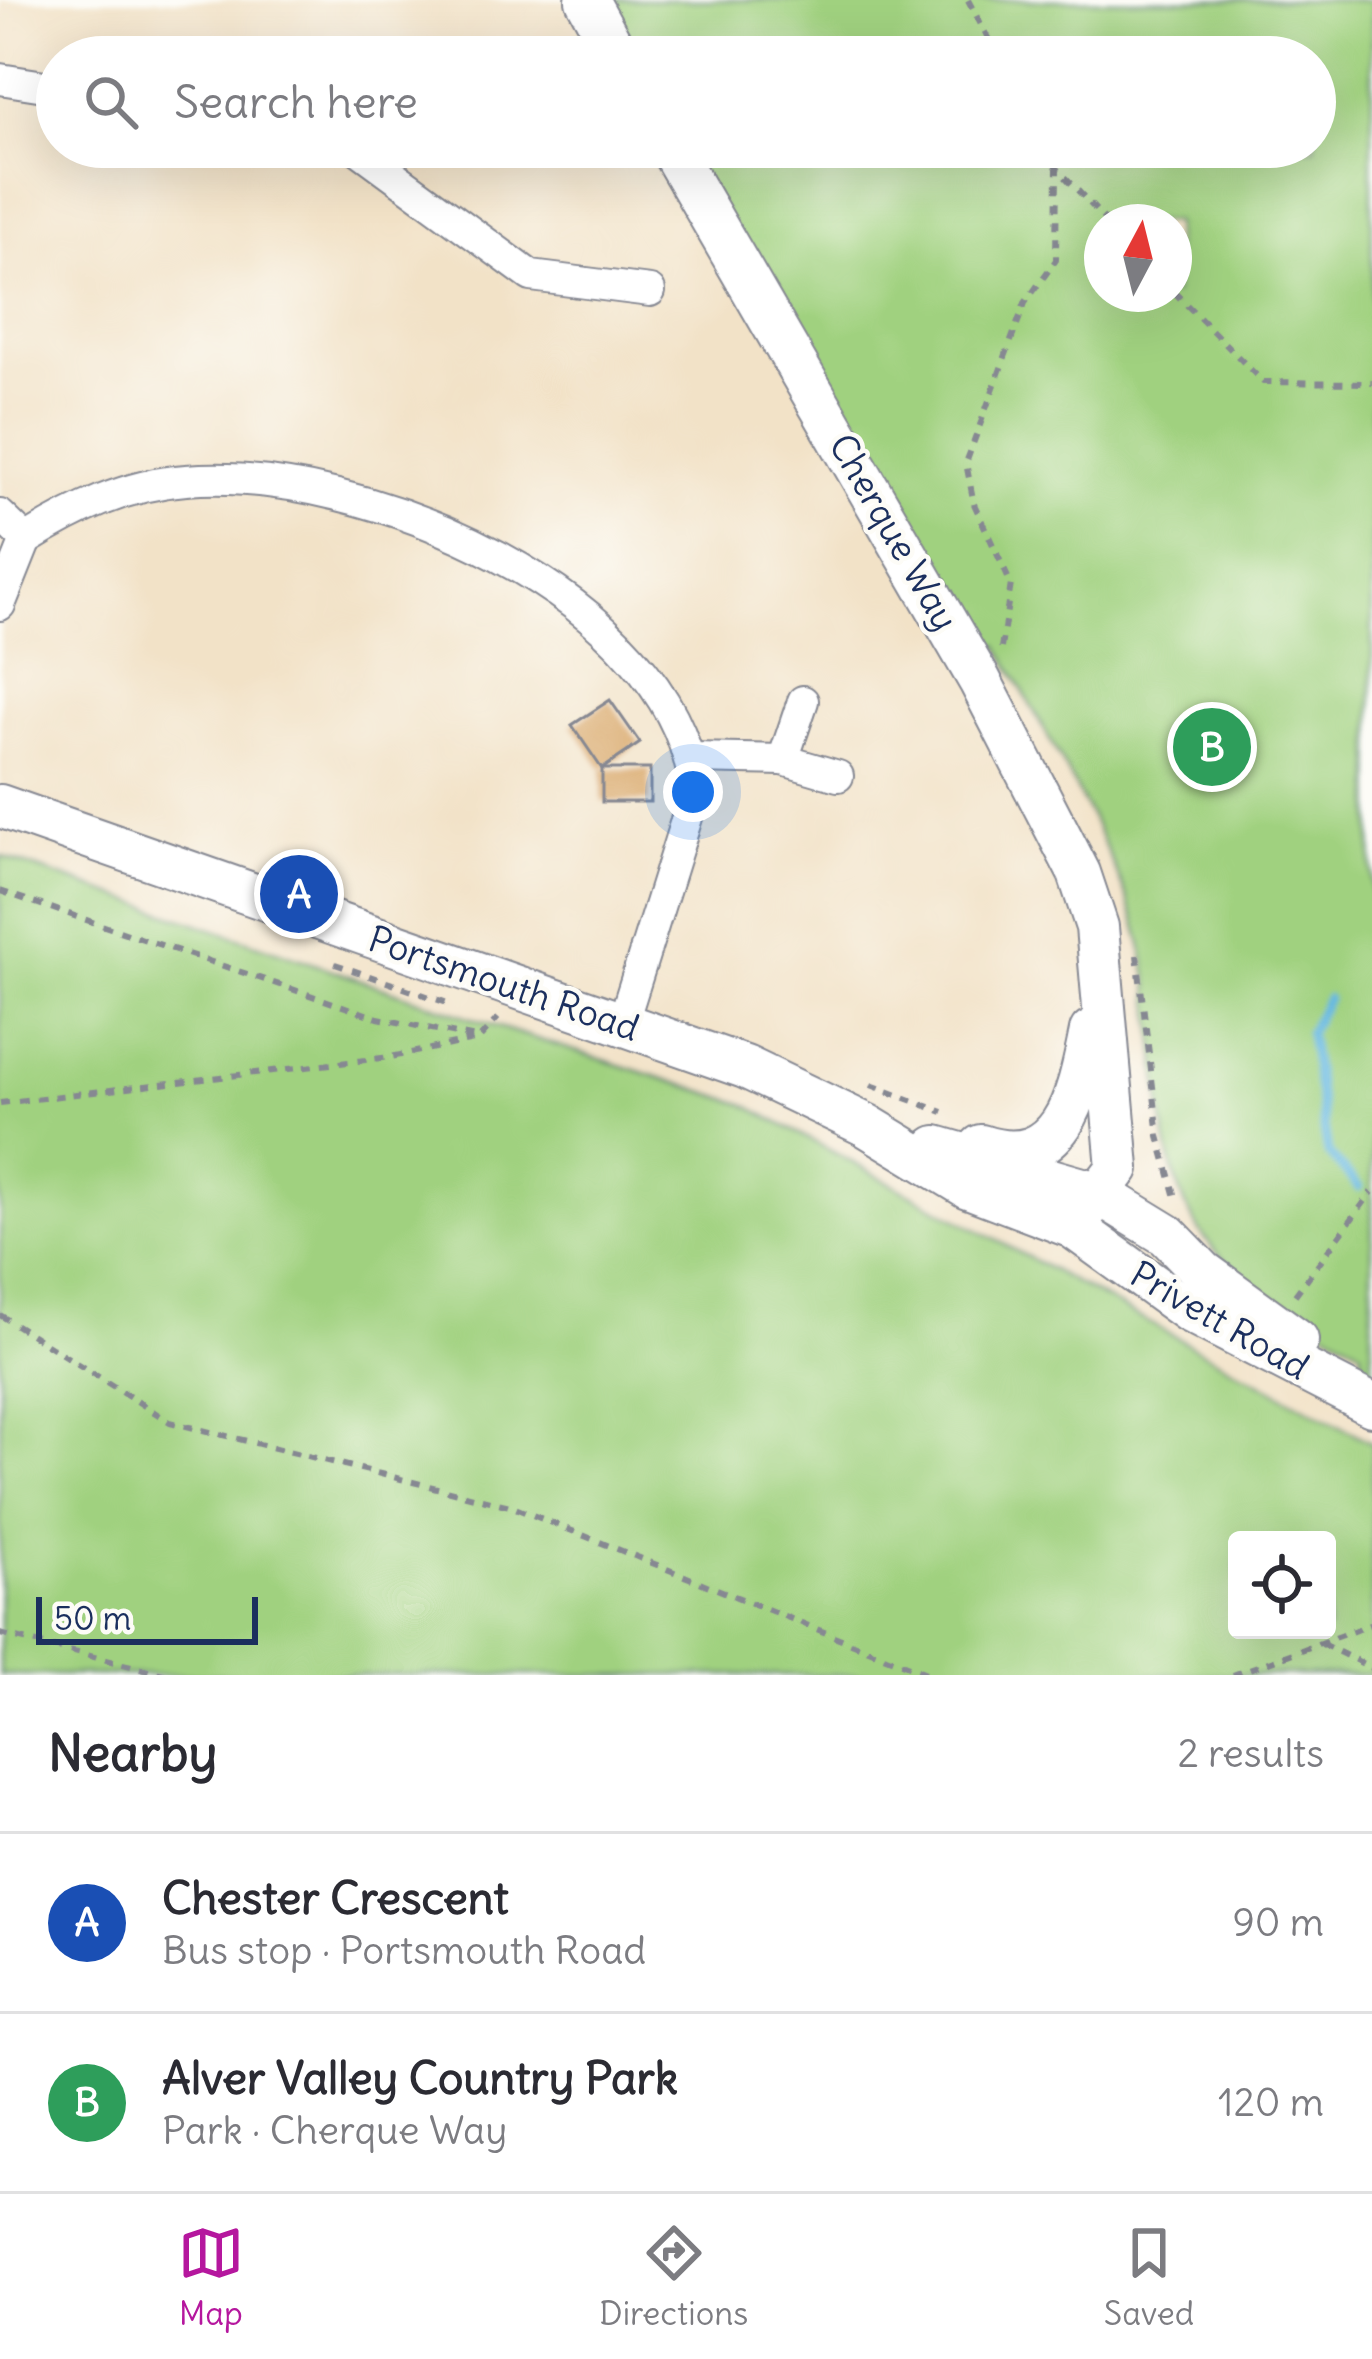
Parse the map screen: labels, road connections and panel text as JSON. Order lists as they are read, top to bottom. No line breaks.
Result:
{"streets":{"street":["Cherque Way","Portsmouth Road","Privett Road"]},"crossings":[["Cherque Way","Portsmouth Road"],["Cherque Way","Privett Road"],["Portsmouth Road","Privett Road"]],"scale_bar":"50 m","north":"top","page":{"search":"Search here","pins":["B","A"],"scale":"50 m","heading":["Nearby","2 results"],"list":[{"mark":"A","name":"Chester Crescent","note":"Bus stop · Portsmouth Road","value":"90 m"},{"mark":"B","name":"Alver Valley Country Park","note":"Park · Cherque Way","value":"120 m"}],"nav":["Map","Directions","Saved"]}}
